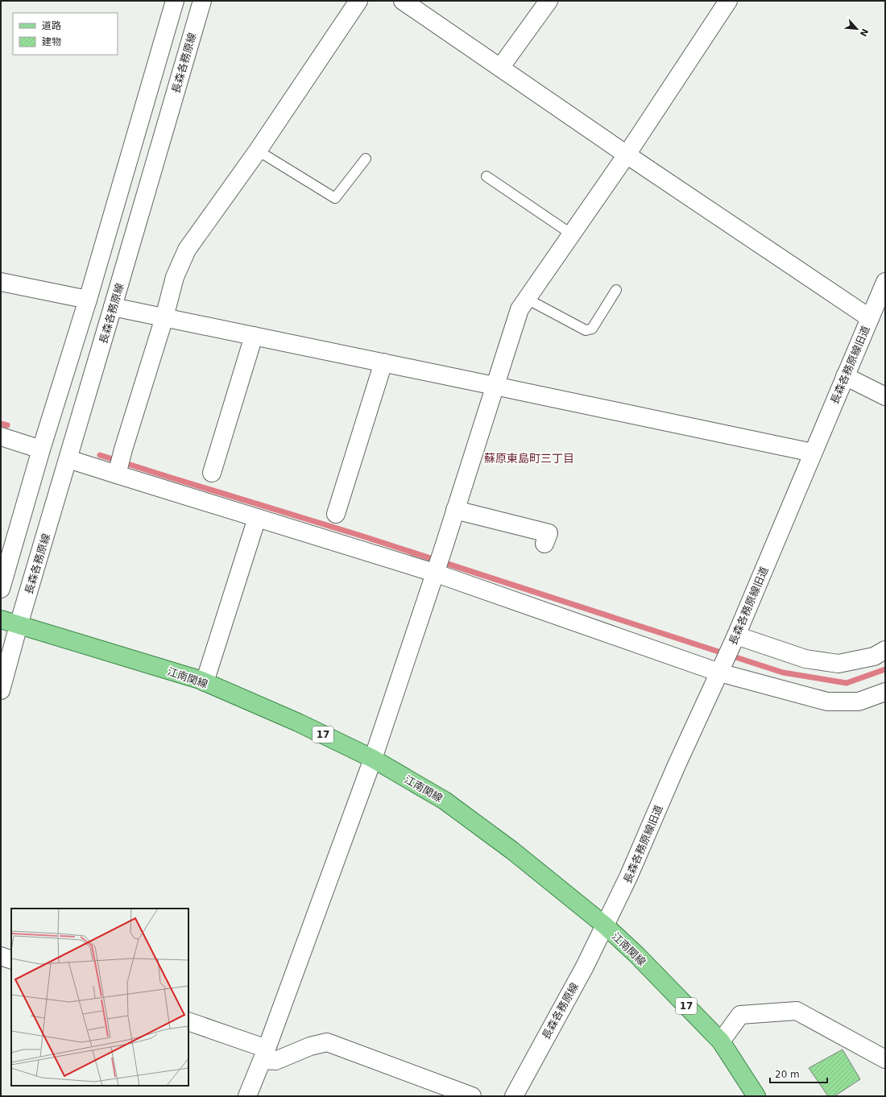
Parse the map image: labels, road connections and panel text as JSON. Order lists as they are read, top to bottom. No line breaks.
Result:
{"streets":{"main road":["江南関線","17"],"street":["長森各務原線","長森各務原線旧道"]},"crossings":[["長森各務原線","長森各務原線旧道"],["長森各務原線","江南関線"],["長森各務原線旧道","江南関線"]],"districts":["蘇原東島町三丁目"],"legend":["道路","建物"],"scale_bar":"20 m","north":"bottom right"}
